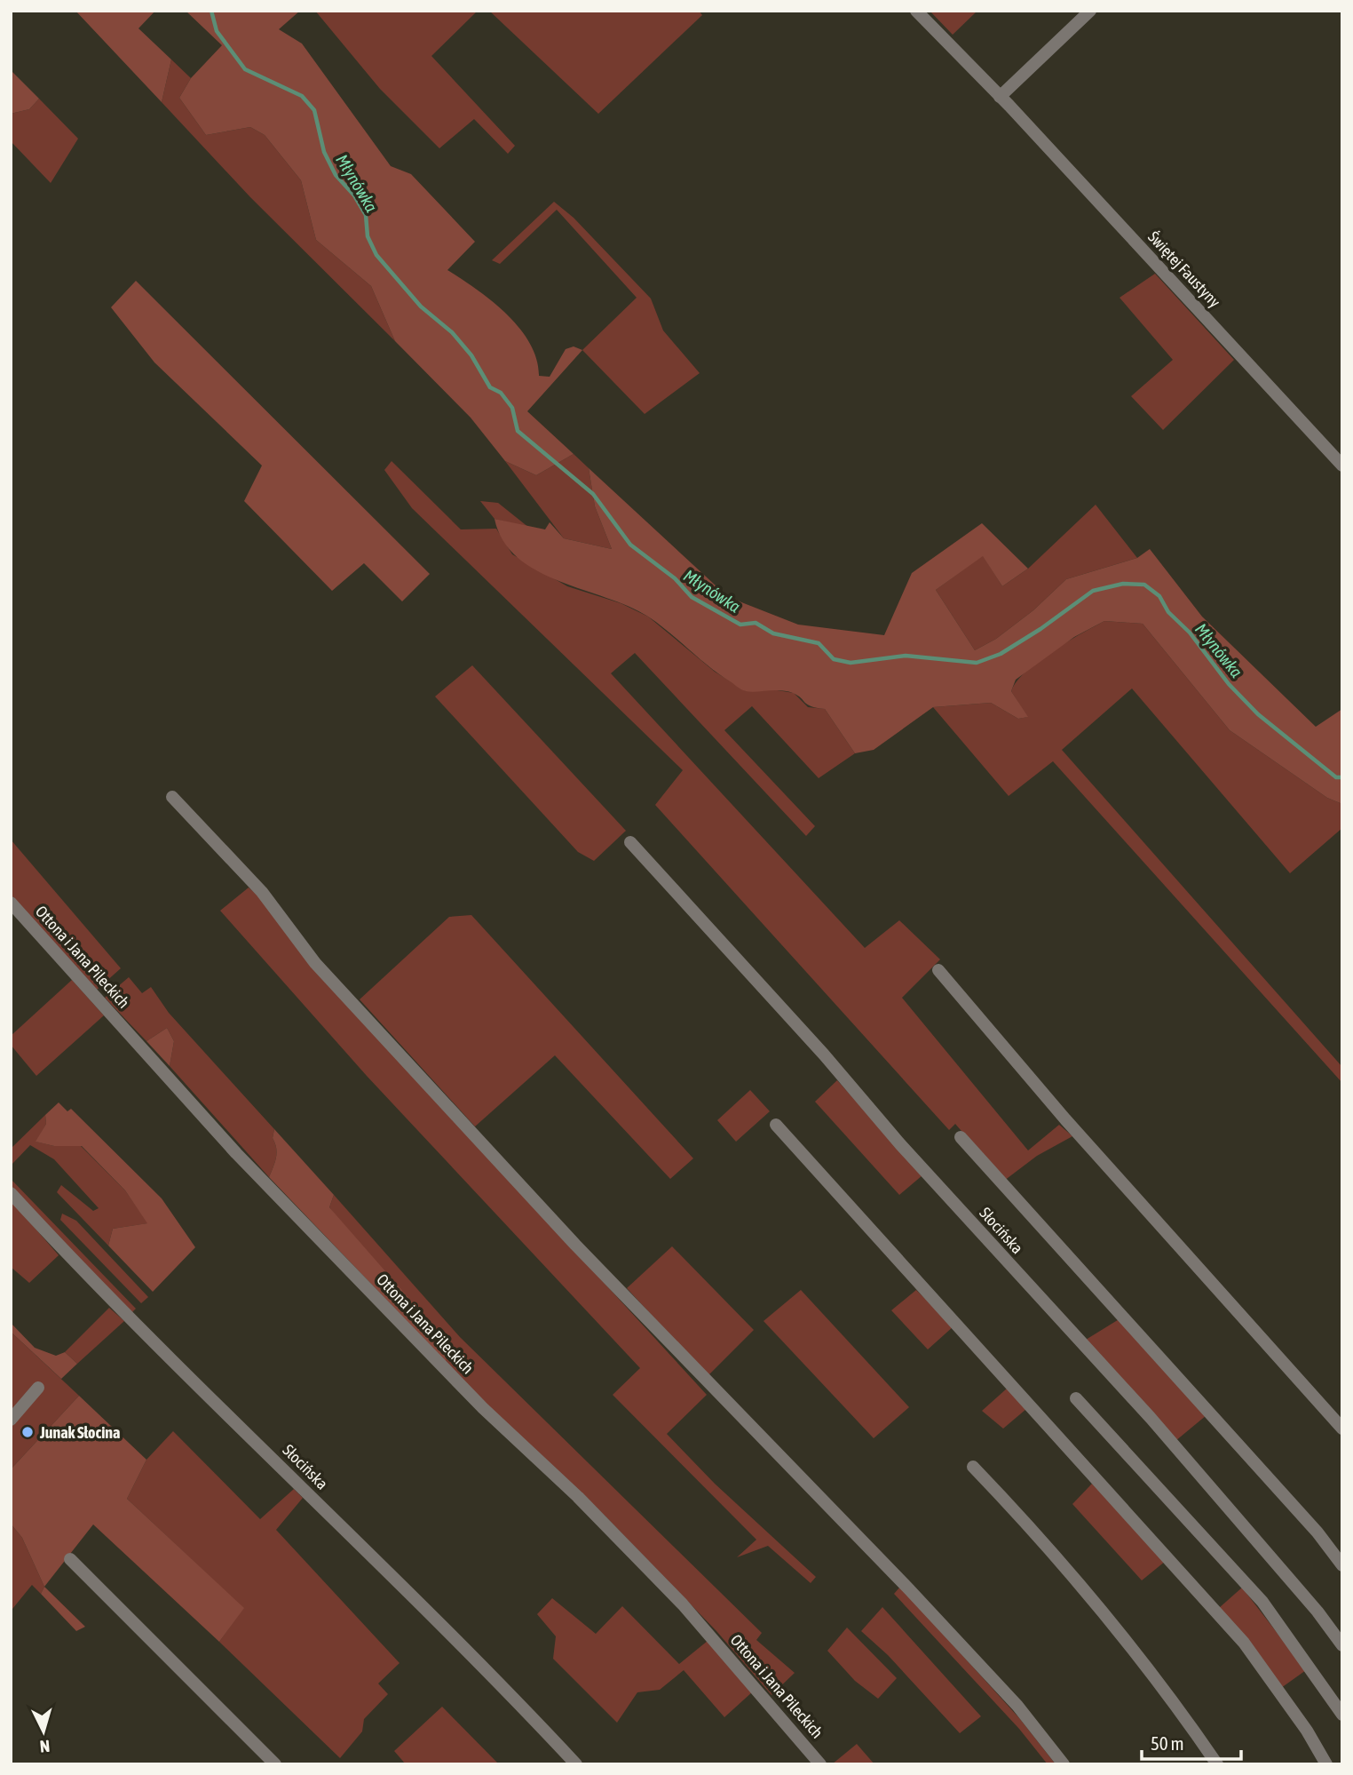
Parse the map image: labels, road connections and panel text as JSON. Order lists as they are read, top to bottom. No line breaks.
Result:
{"streets":{"street":["Świętej Faustyny","Ottona i Jana Pileckich","Słocińska"]},"water":["Młynówka"],"places":["Junak Słocina"],"scale_bar":"50 m","north":"bottom"}
